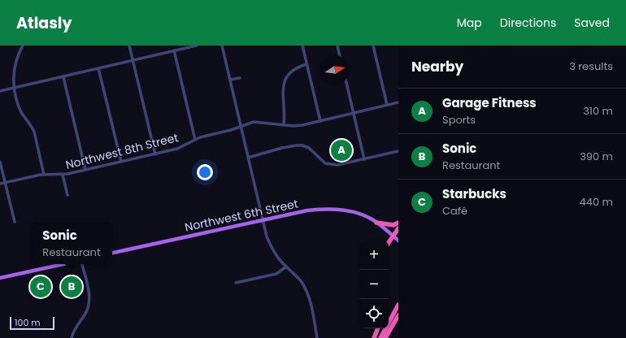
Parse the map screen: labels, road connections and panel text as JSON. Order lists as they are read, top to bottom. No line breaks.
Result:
{"streets":{"main road":["Northwest 6th Street"],"street":["Northwest 8th Street"]},"scale_bar":"100 m","north":"right","page":{"header":"Atlasly","nav":["Map","Directions","Saved"],"heading":["Nearby","3 results"],"list":[{"mark":"A","name":"Garage Fitness","note":"Sports","value":"310 m"},{"mark":"B","name":"Sonic","note":"Restaurant","value":"390 m"},{"mark":"C","name":"Starbucks","note":"Café","value":"440 m"}],"pins":["A","B","C"],"popup":["Sonic","Restaurant"],"map_buttons":["+","−"],"scale":"100 m"}}
